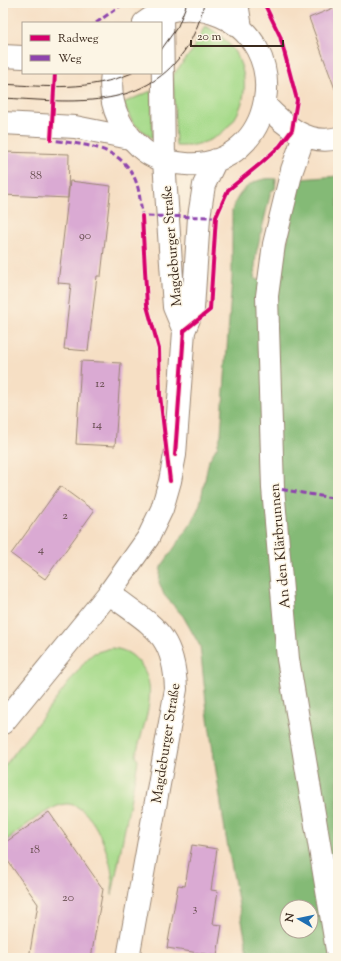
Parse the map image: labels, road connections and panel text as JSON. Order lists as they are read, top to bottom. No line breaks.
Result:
{"streets":{"street":["Magdeburger Straße","An den Klärbrunnen"]},"house_numbers":["88","90","12","14","2","4","18","20","3"],"legend":["Radweg","Weg"],"scale_bar":"20 m","north":"left"}
